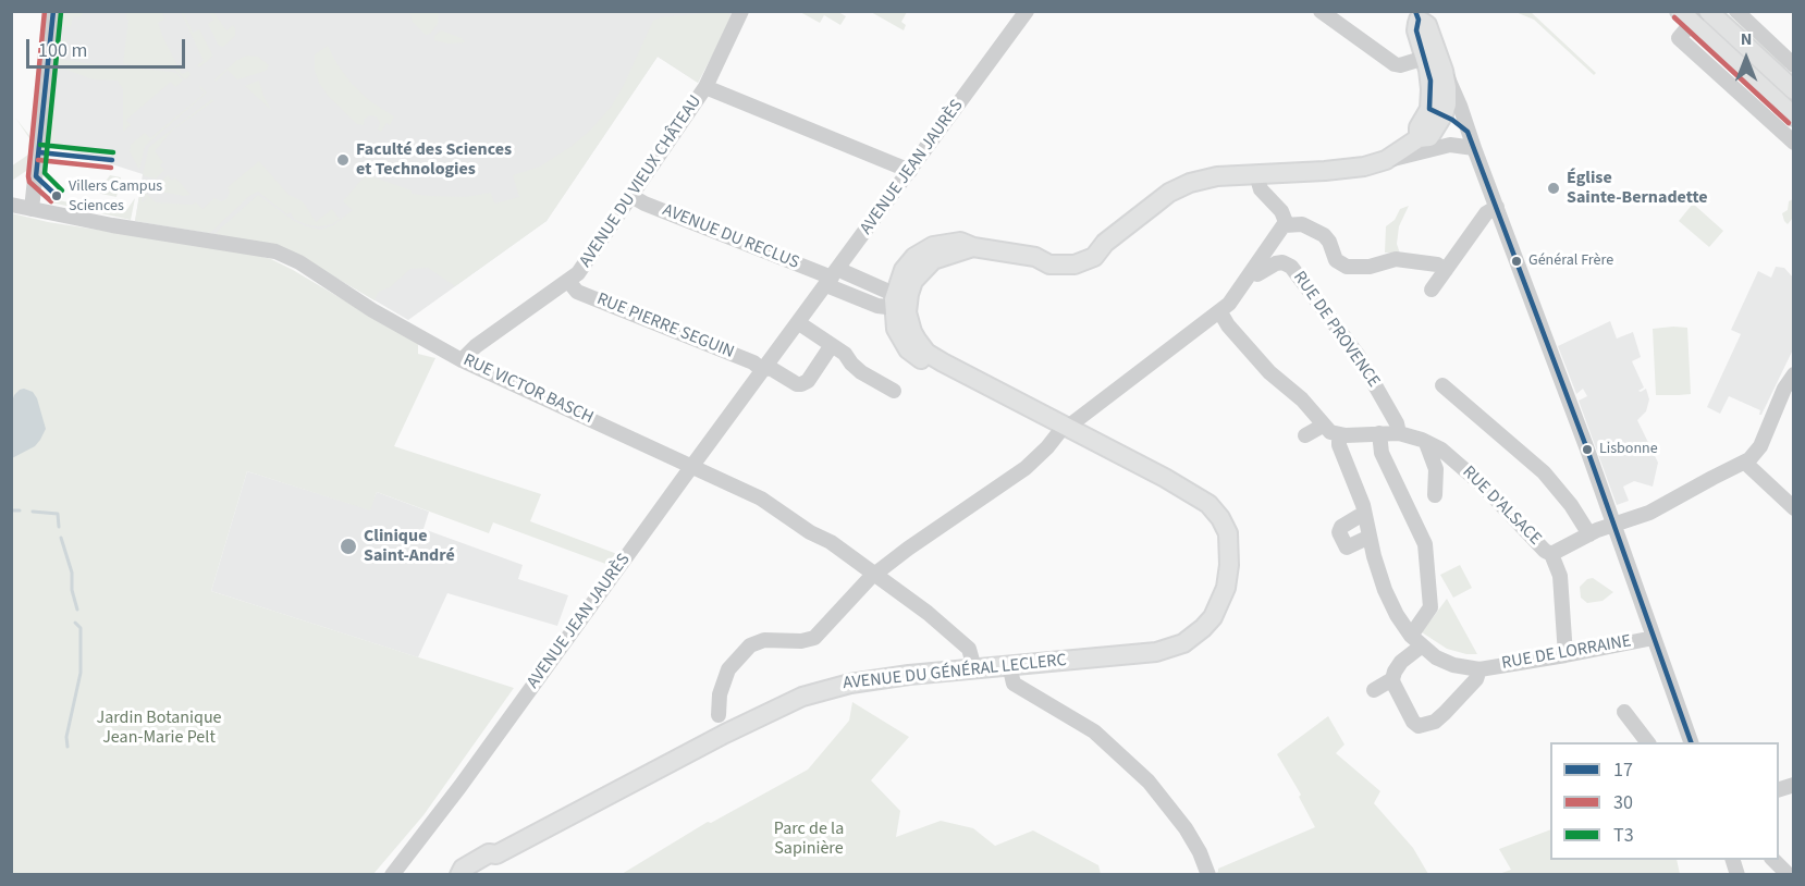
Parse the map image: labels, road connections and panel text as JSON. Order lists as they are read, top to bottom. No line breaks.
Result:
{"streets":{"main road":["AVENUE DU GÉNÉRAL LECLERC"],"street":["AVENUE JEAN JAURÈS","AVENUE DU VIEUX CHÂTEAU","AVENUE DU RECLUS","RUE PIERRE SEGUIN","RUE DE PROVENCE","RUE VICTOR BASCH","RUE D'ALSACE","RUE DE LORRAINE"]},"crossings":[["AVENUE JEAN JAURÈS","AVENUE DU VIEUX CHÂTEAU"],["AVENUE JEAN JAURÈS","AVENUE DU RECLUS"],["AVENUE JEAN JAURÈS","RUE PIERRE SEGUIN"],["AVENUE JEAN JAURÈS","RUE VICTOR BASCH"],["AVENUE DU VIEUX CHÂTEAU","AVENUE DU RECLUS"],["AVENUE DU VIEUX CHÂTEAU","RUE PIERRE SEGUIN"],["AVENUE DU VIEUX CHÂTEAU","RUE VICTOR BASCH"],["AVENUE DU RECLUS","AVENUE DU GÉNÉRAL LECLERC"],["RUE DE PROVENCE","RUE D'ALSACE"],["RUE VICTOR BASCH","AVENUE DU GÉNÉRAL LECLERC"],["RUE D'ALSACE","RUE DE LORRAINE"]],"parks":["Jardin Botanique Jean-Marie Pelt","Parc de la Sapinière"],"places":["Faculté des Sciences et Technologies","Église Sainte-Bernadette","Villers Campus Sciences","Général Frère","Lisbonne","Clinique Saint-André"],"lines":["transit line 17","transit line 30","transit line T3"],"legend":["17","30","T3"],"scale_bar":"100 m","north":"top"}
